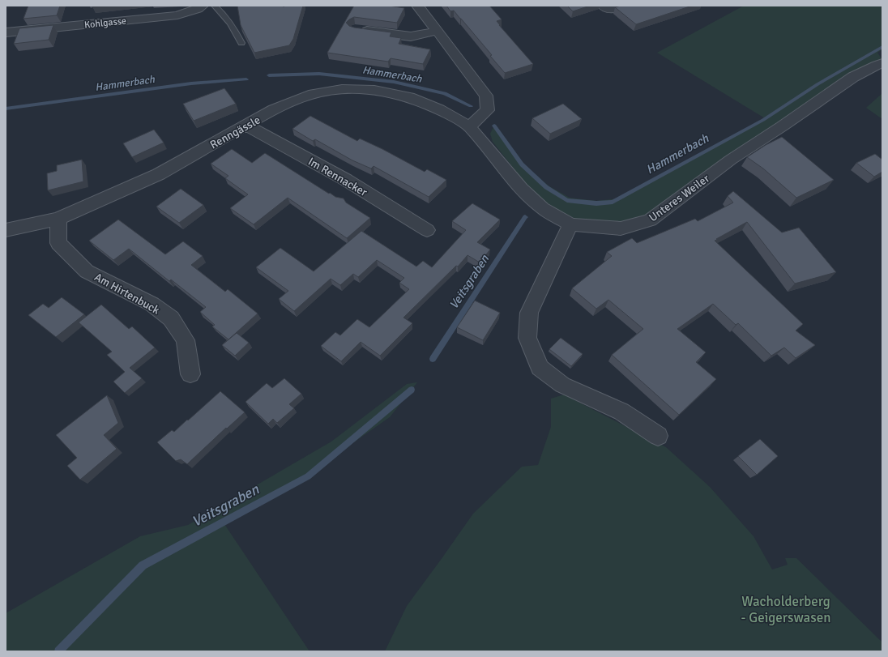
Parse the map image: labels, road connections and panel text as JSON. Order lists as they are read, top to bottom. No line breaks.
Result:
{"streets":{"street":["Kohlgasse","Renngässle","Im Rennacker","Unteres Weiler","Am Hirtenbuck"]},"crossings":[["Renngässle","Im Rennacker"],["Renngässle","Unteres Weiler"],["Renngässle","Am Hirtenbuck"]],"water":["Hammerbach","Veitsgraben"],"parks":["Wacholderberg - Geigerswasen"]}
